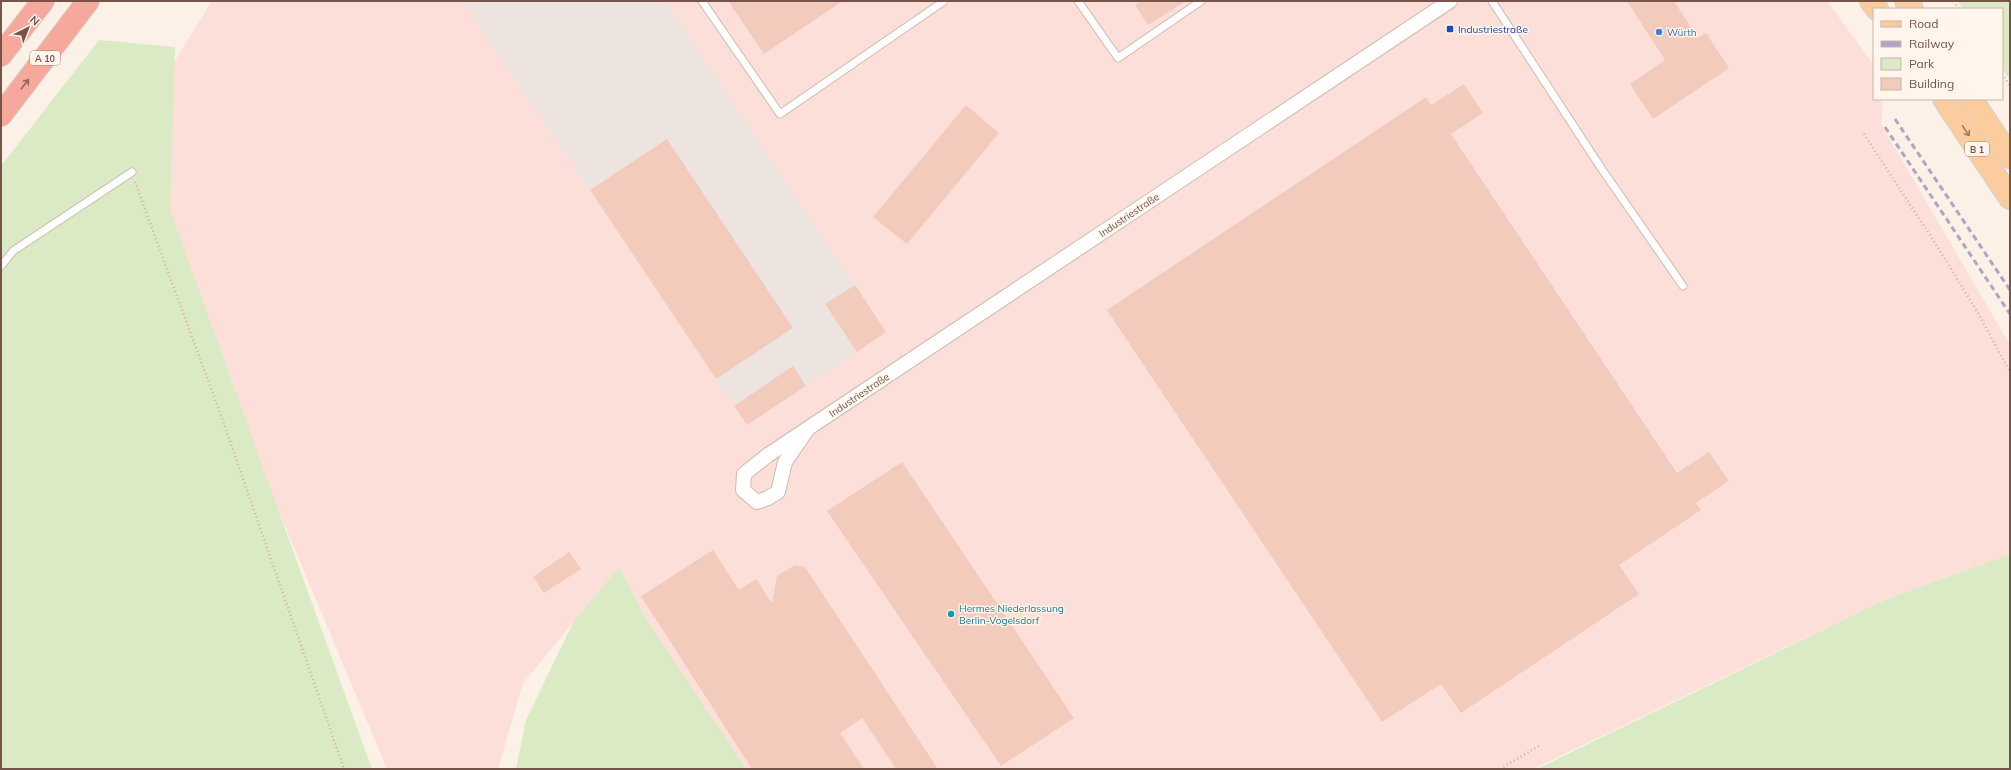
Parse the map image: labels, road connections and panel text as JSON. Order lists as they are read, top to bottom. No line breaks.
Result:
{"streets":{"highway":["A 10"],"main road":["B 1"],"street":["Industriestraße"]},"places":{"transit":["Industriestraße"],"other":["Würth","Hermes Niederlassung Berlin-Vogelsdorf"]},"legend":["Road","Railway","Park","Building"],"north":"top right"}
